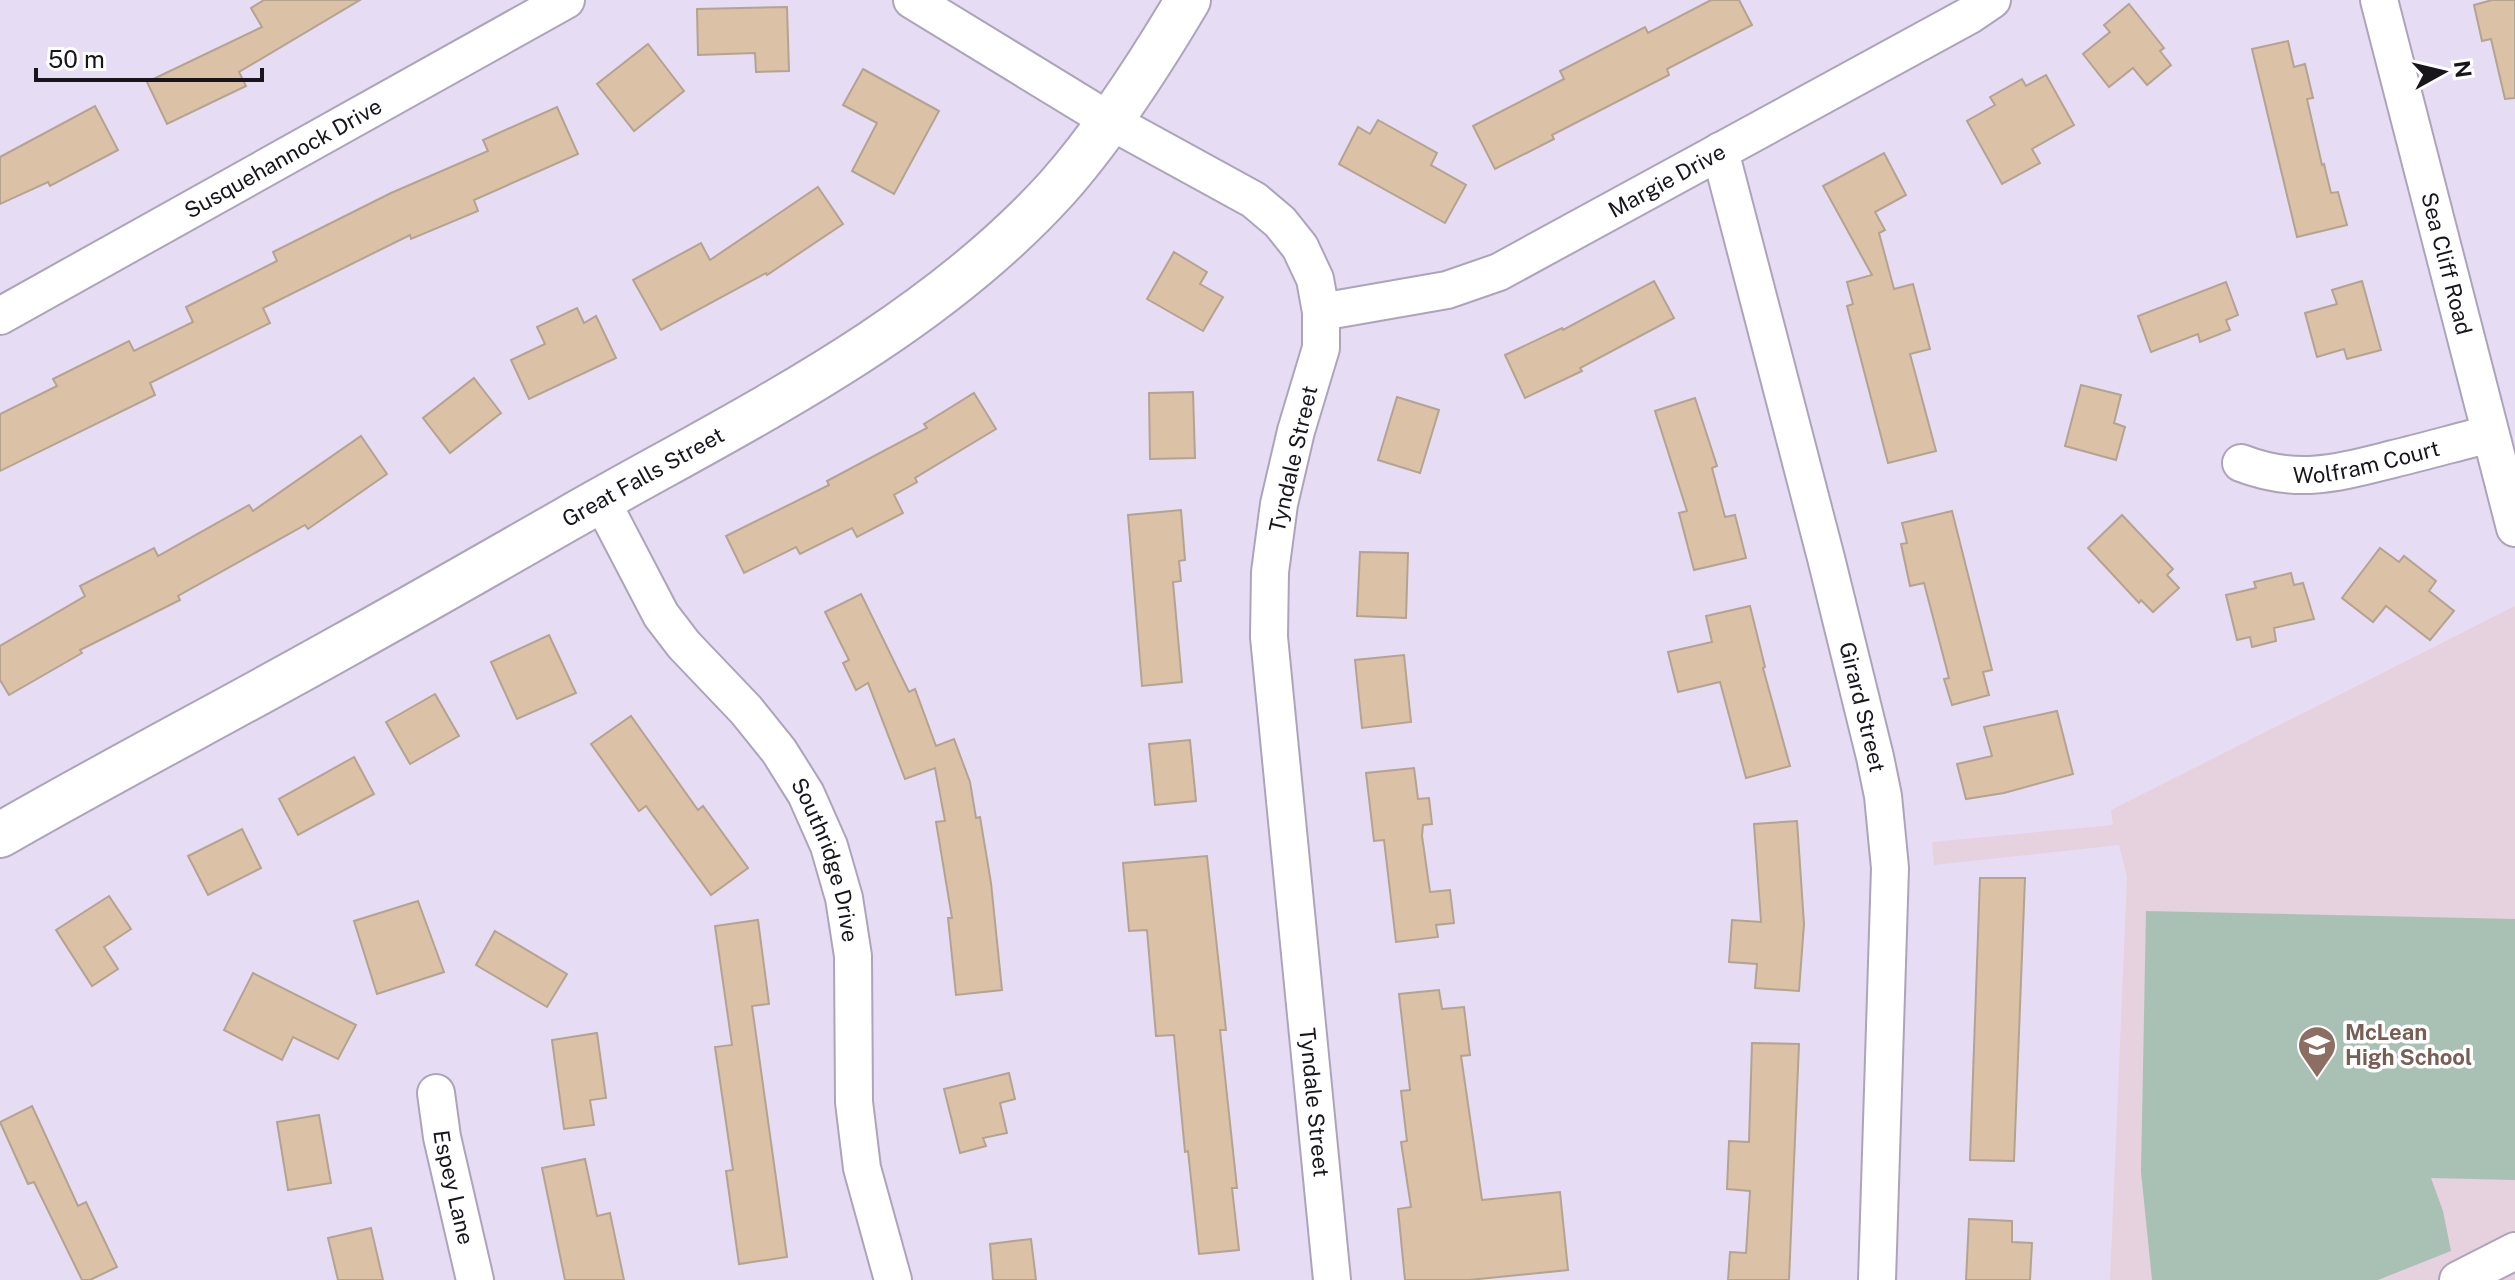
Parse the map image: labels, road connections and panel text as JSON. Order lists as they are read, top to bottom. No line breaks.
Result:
{"streets":{"main road":["Great Falls Street"],"street":["Susquehannock Drive","Margie Drive","Sea Cliff Road","Tyndale Street","Wolfram Court","Girard Street","Southridge Drive","Espey Lane"]},"crossings":[["Margie Drive","Tyndale Street"],["Margie Drive","Girard Street"],["Sea Cliff Road","Wolfram Court"],["Tyndale Street","Great Falls Street"],["Great Falls Street","Southridge Drive"]],"places":{"school or university":["McLean High School"]},"scale_bar":"50 m","north":"right"}
